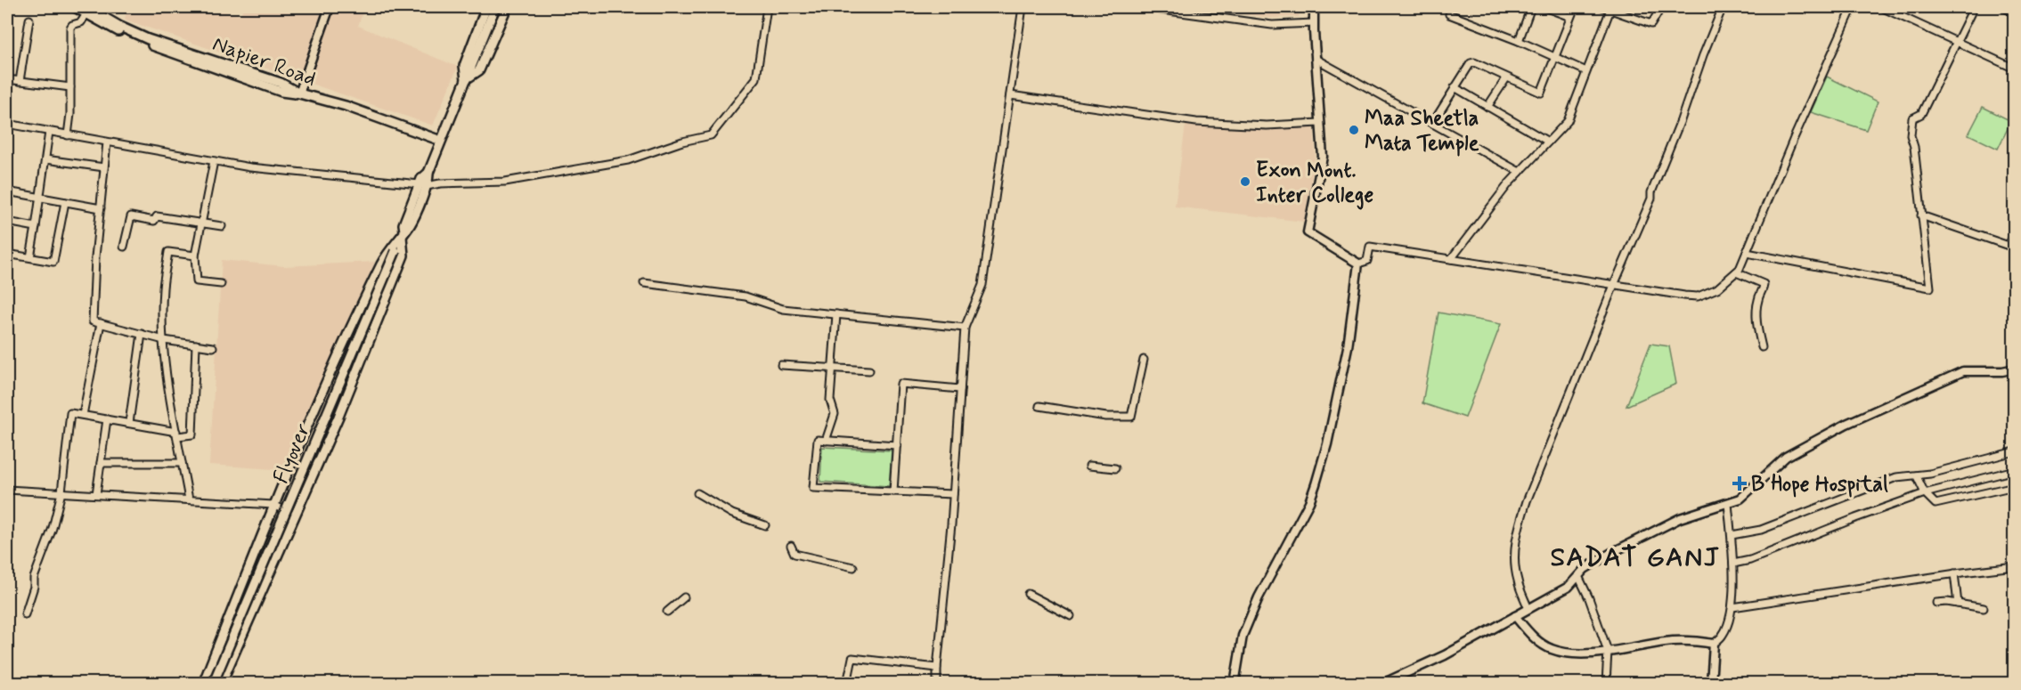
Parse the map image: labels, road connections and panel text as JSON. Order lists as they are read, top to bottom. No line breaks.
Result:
{"streets":{"main road":["Napier Road","Flyover"]},"districts":["SADAT GANJ"],"places":{"other":["Maa Sheetla Mata Temple","Exon Mont. Inter College"],"health":["B Hope Hospital"]}}
